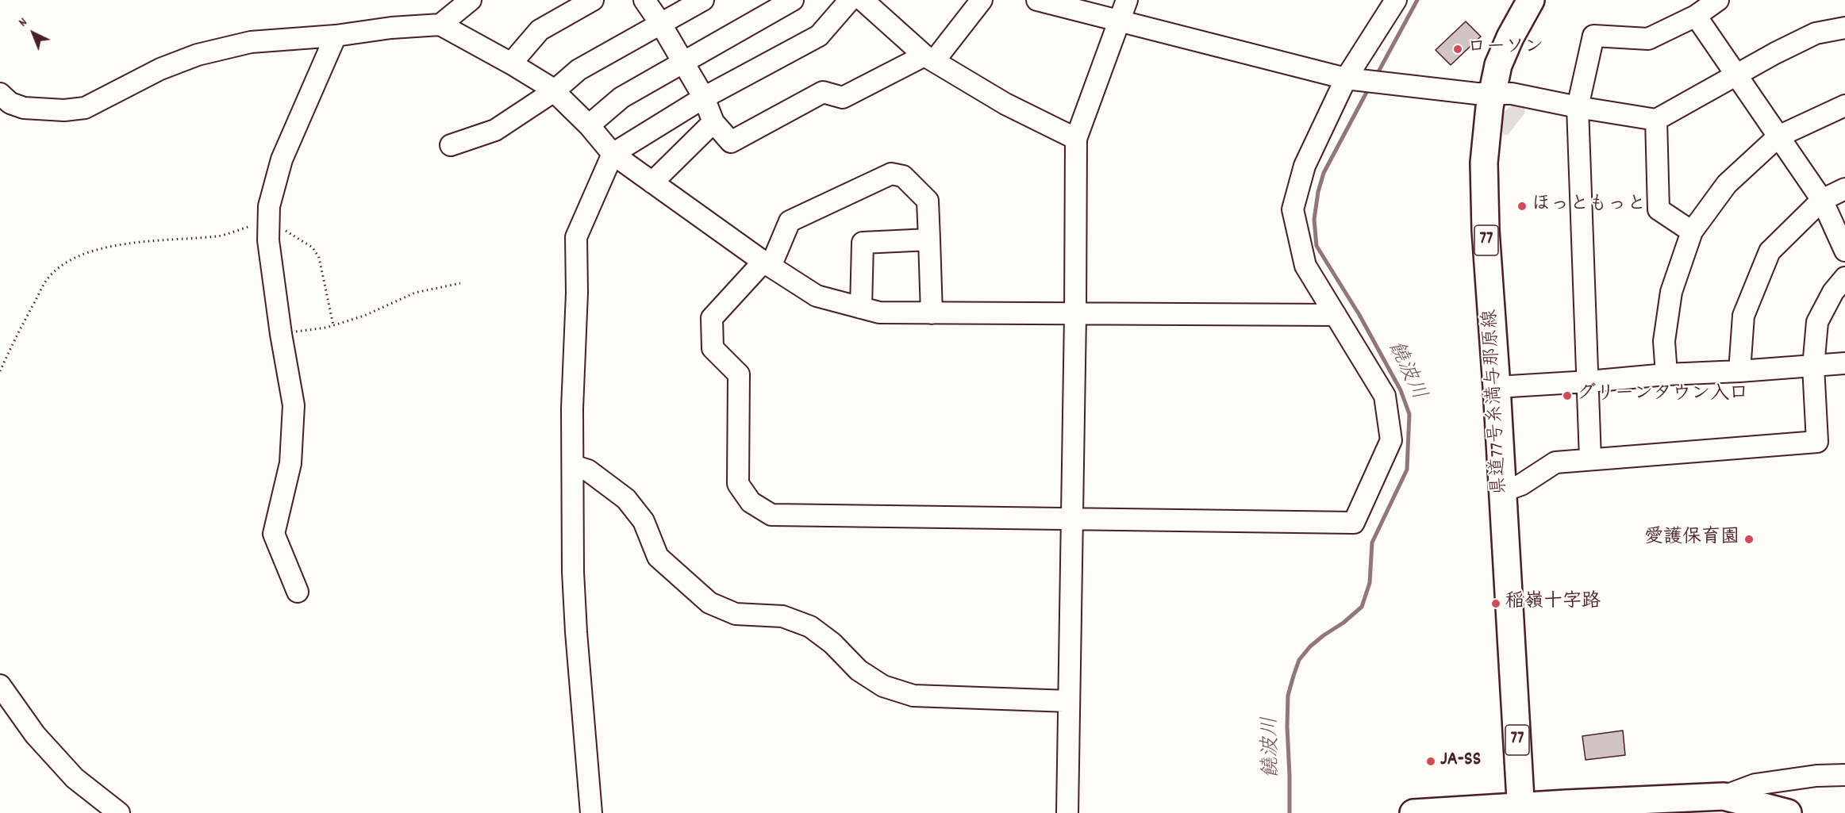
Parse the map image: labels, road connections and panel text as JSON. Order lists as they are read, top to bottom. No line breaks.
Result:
{"streets":{"main road":["77","県道77号糸満与那原線"]},"water":["饒波川"],"places":["ローソン","ほっともっと","グリーンタウン入口","愛護保育園","稲嶺十字路","JA-SS"],"north":"top left"}
